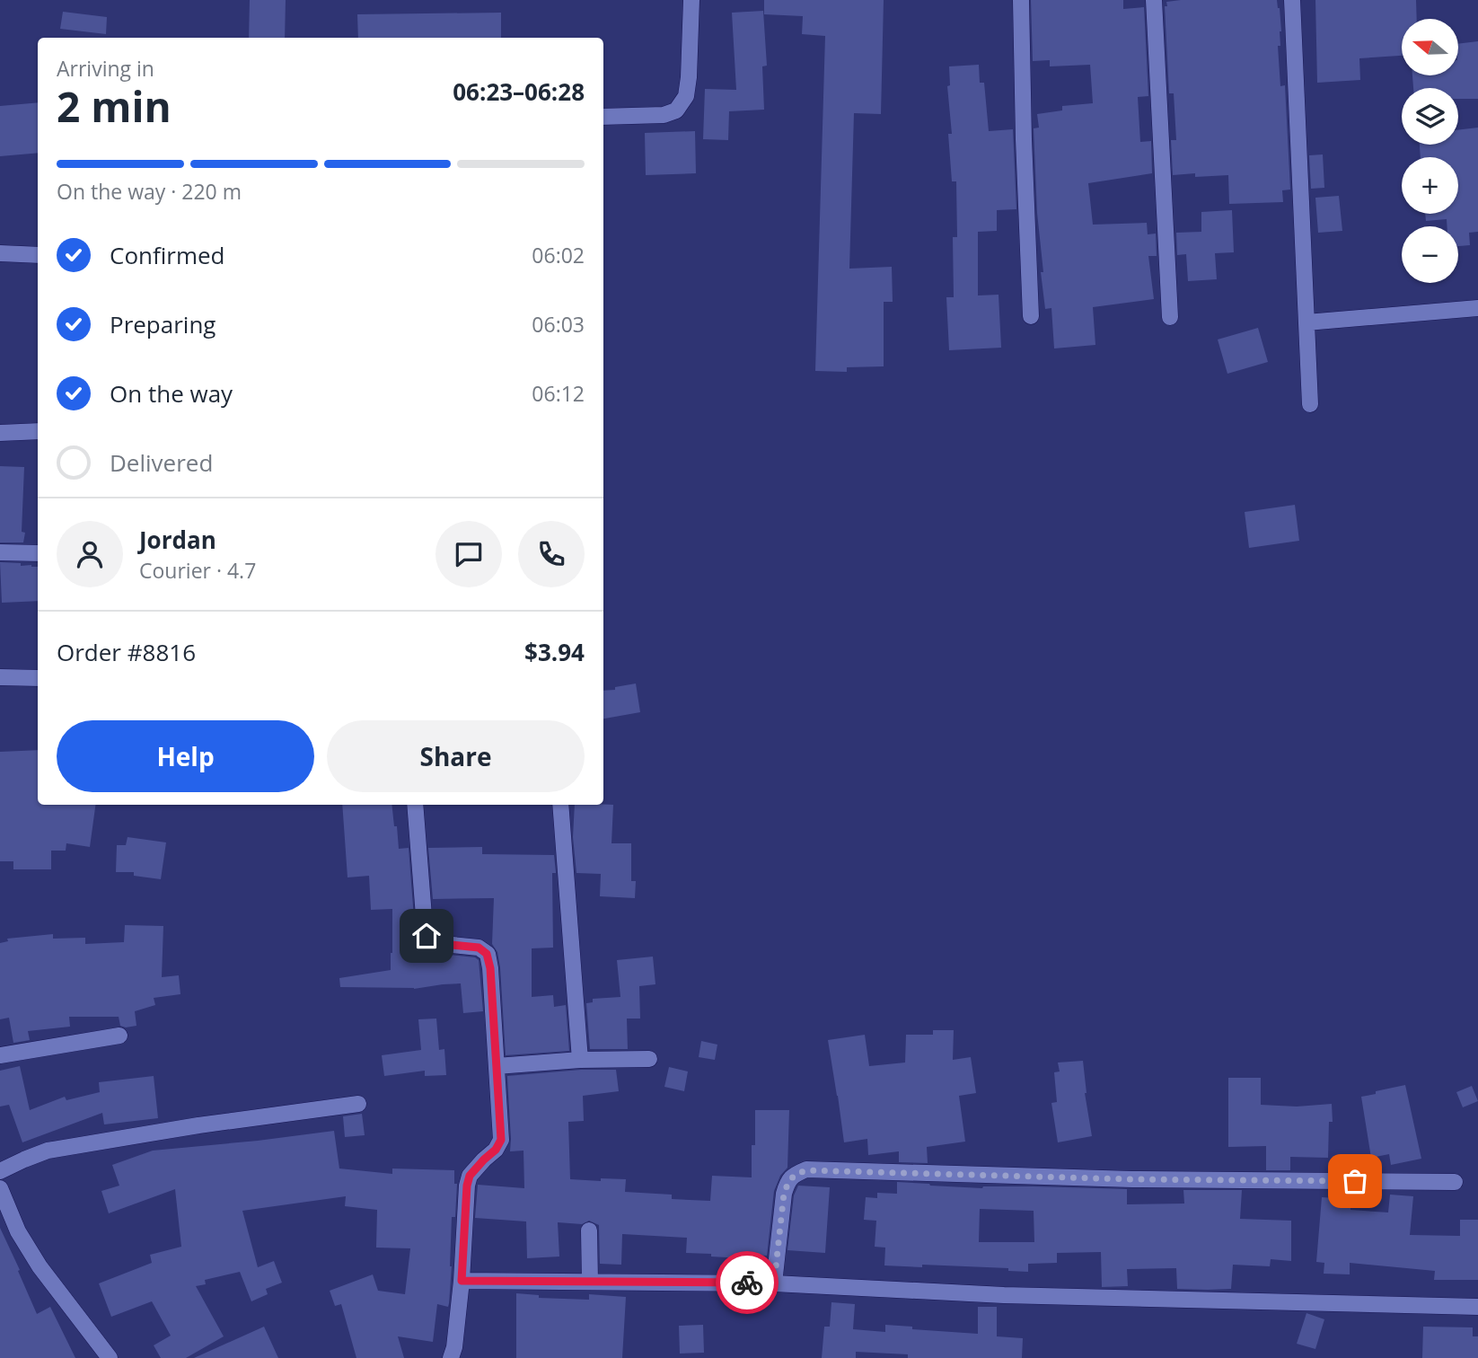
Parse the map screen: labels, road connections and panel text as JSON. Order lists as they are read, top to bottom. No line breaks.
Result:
{"north":"left","page":{"map_buttons":["+","−"],"heading":["2 min","Arriving in","06:23–06:28"],"panel":["Jordan","Courier · 4.7","Order #8816","$3.94"],"bar":"On the way · 220 m","list":[["Confirmed","06:02"],["Preparing","06:03"],["On the way","06:12"],"Delivered"],"buttons":["Help","Share"]}}
